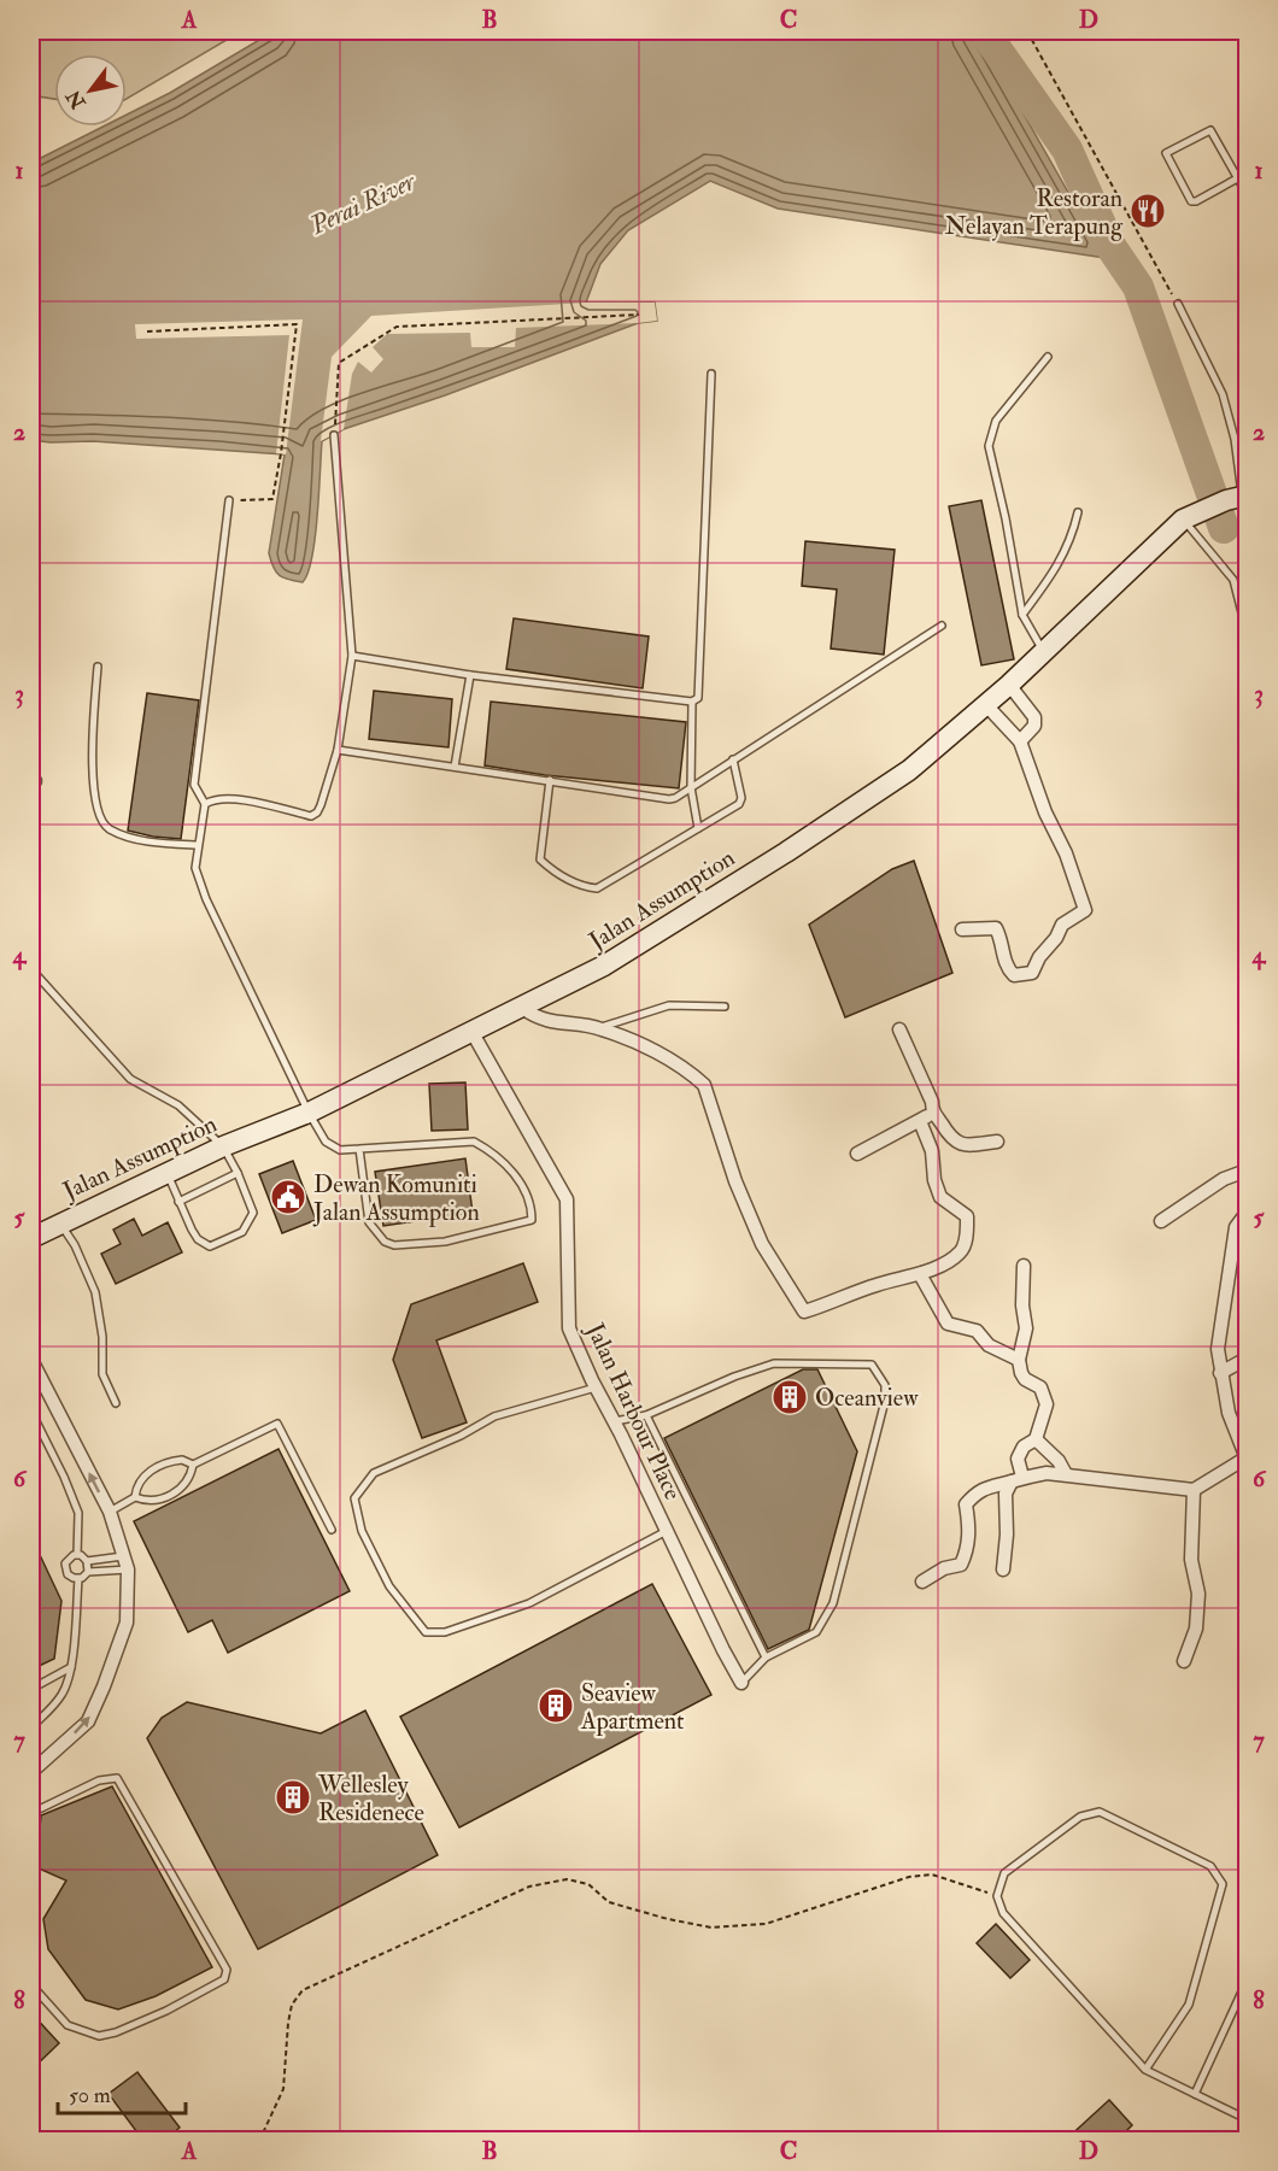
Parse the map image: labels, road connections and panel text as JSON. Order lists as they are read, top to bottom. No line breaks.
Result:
{"streets":{"street":["Jalan Assumption","Jalan Harbour Place"]},"crossings":[["Jalan Assumption","Jalan Harbour Place"]],"water":["Perai River"],"places":{"restaurant":["Restoran Nelayan Terapung"],"public building":["Dewan Komuniti Jalan Assumption"],"building":["Oceanview","Seaview Apartment","Wellesley Residenece"]},"scale_bar":"50 m","north":"bottom left","grid":{"columns":["A","B","C","D"],"rows":["1","2","3","4","5","6","7","8"]}}
